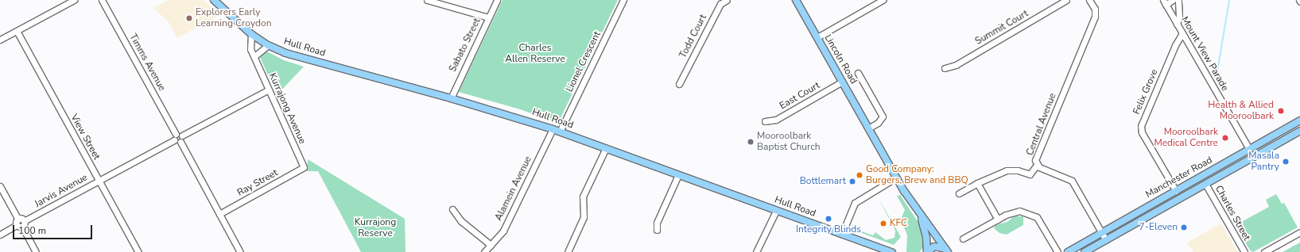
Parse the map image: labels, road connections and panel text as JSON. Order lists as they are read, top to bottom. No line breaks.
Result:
{"streets":{"main road":["Hull Road","Lincoln Road","Manchester Road"],"street":["Summit Court","Todd Court","Sabato Street","Mount View Parade","Lionel Crescent","Timms Avenue","Felix Grove","East Court","Kurrajong Avenue","Central Avenue","View Street","Ray Street","Alamein Avenue","Jarvis Avenue","Charles Street"]},"crossings":[["Sabato Street","Hull Road"],["Hull Road","Lionel Crescent"],["Hull Road","Kurrajong Avenue"],["Hull Road","Alamein Avenue"],["Mount View Parade","Felix Grove"],["Mount View Parade","Manchester Road"],["Lincoln Road","East Court"],["Timms Avenue","Jarvis Avenue"],["Felix Grove","Manchester Road"],["Kurrajong Avenue","Ray Street"],["Kurrajong Avenue","Jarvis Avenue"],["Central Avenue","Manchester Road"],["View Street","Jarvis Avenue"],["Manchester Road","Charles Street"]],"parks":["Charles Allen Reserve","Kurrajong Reserve"],"places":["Explorers Early Learning Croydon","Health & Allied Mooroolbark","Mooroolbark Medical Centre","Mooroolbark Baptist Church","Masala Pantry","Good Company: Burgers, Brew and BBQ","Bottlemart","Integrity Blinds","KFC","7-Eleven"],"scale_bar":"100 m"}
